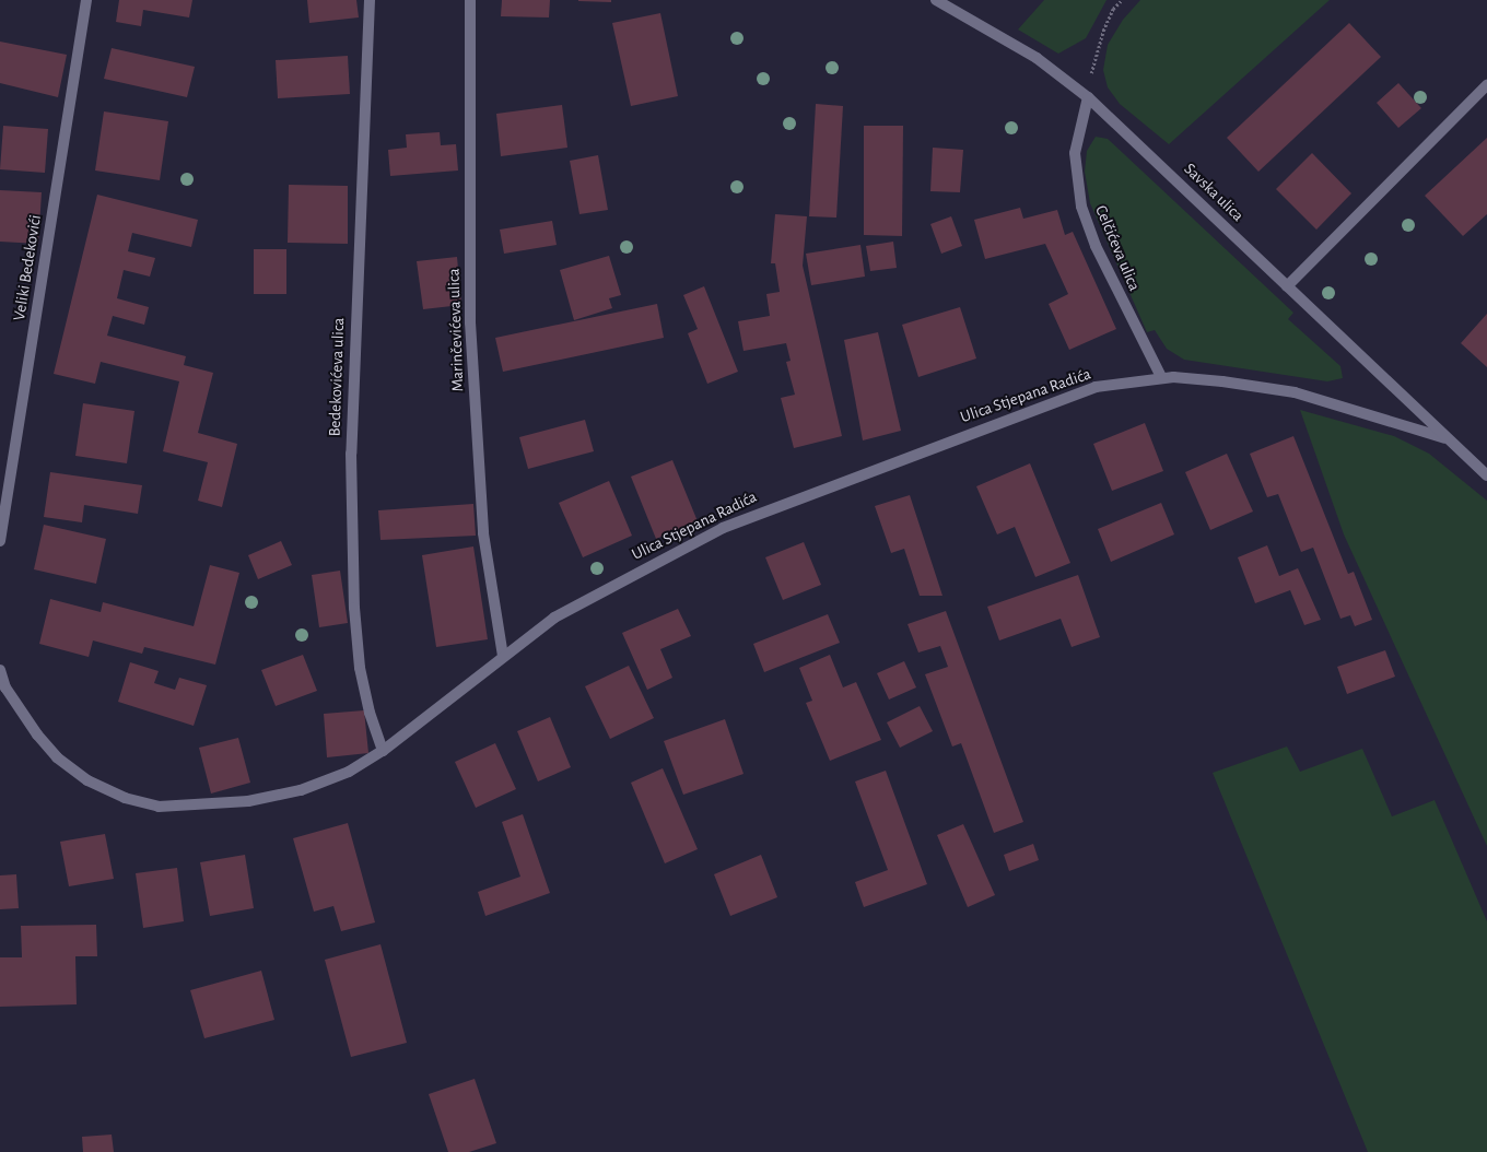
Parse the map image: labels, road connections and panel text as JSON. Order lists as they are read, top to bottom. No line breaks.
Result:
{"streets":{"street":["Savska ulica","Celčićeva ulica","Veliki Bedekovići","Marinčevićeva ulica","Bedekovićeva ulica","Ulica Stjepana Radića"]},"crossings":[["Savska ulica","Celčićeva ulica"],["Savska ulica","Ulica Stjepana Radića"],["Celčićeva ulica","Ulica Stjepana Radića"],["Marinčevićeva ulica","Ulica Stjepana Radića"],["Bedekovićeva ulica","Ulica Stjepana Radića"]]}
